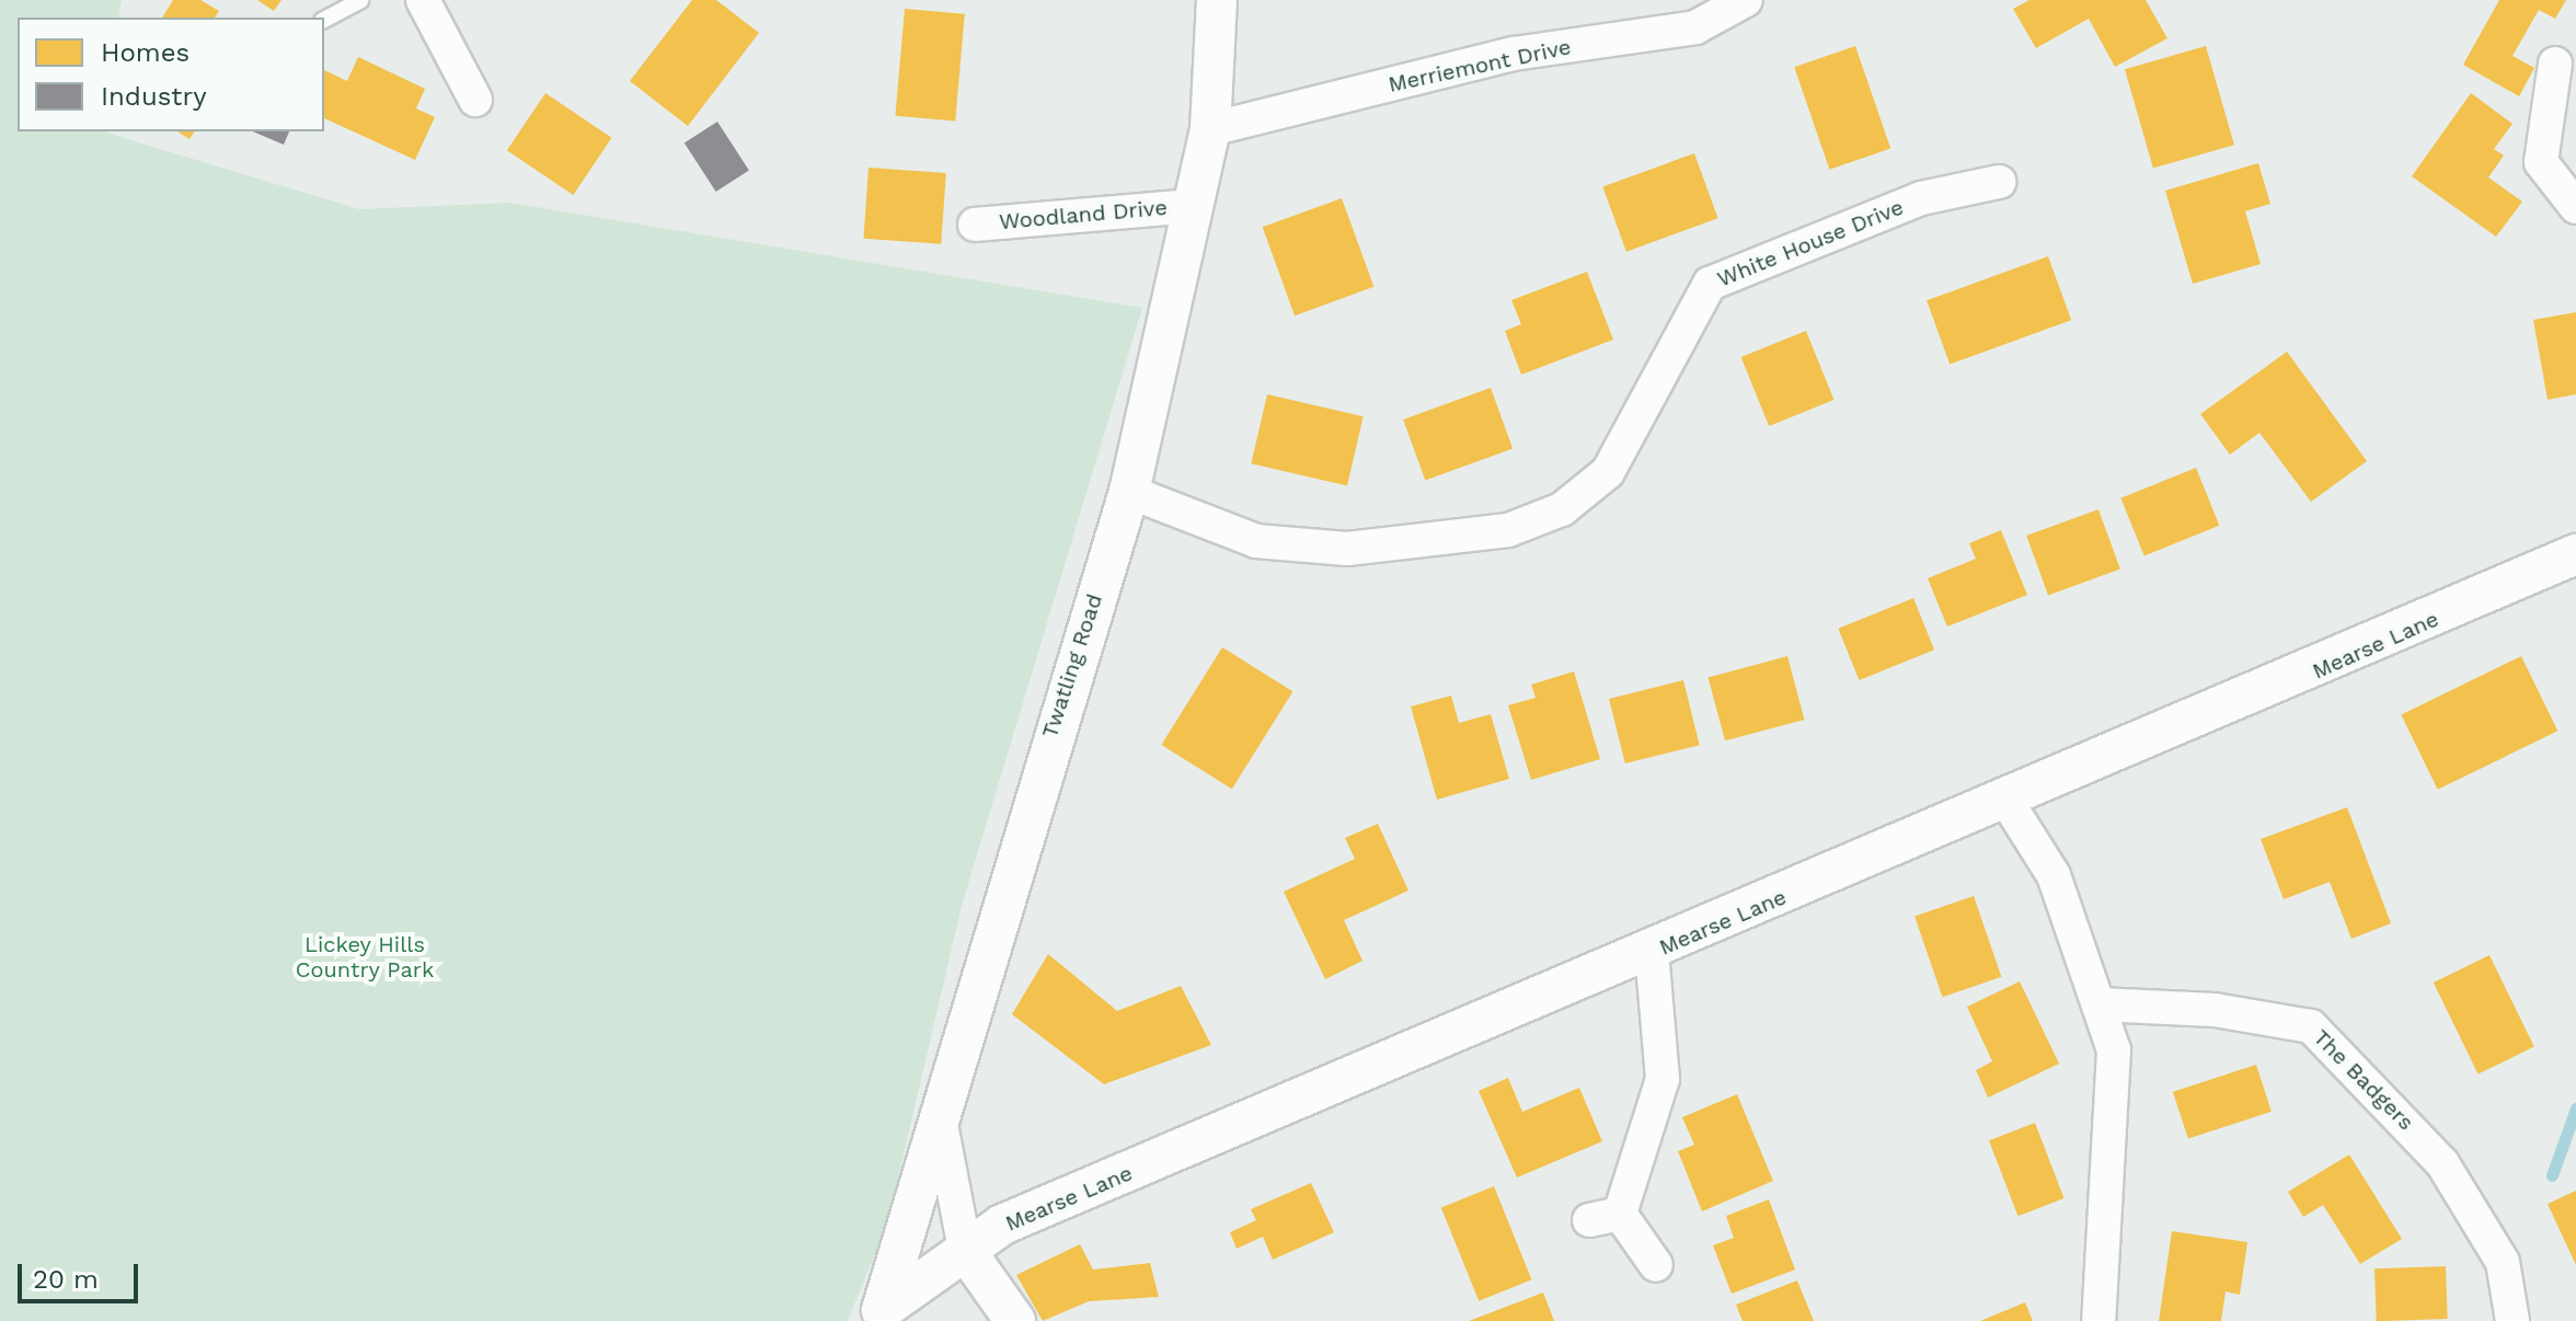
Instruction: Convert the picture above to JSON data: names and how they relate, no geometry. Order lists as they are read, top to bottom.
{
  "streets": {
    "street": [
      "Merriemont Drive",
      "Woodland Drive",
      "White House Drive",
      "Mearse Lane",
      "Twatling Road",
      "The Badgers"
    ]
  },
  "crossings": [
    ["Merriemont Drive", "Twatling Road"],
    ["Woodland Drive", "Twatling Road"],
    ["White House Drive", "Twatling Road"],
    ["Mearse Lane", "Twatling Road"]
  ],
  "parks": ["Lickey Hills Country Park"],
  "legend": ["Homes", "Industry"],
  "scale_bar": "20 m"
}
